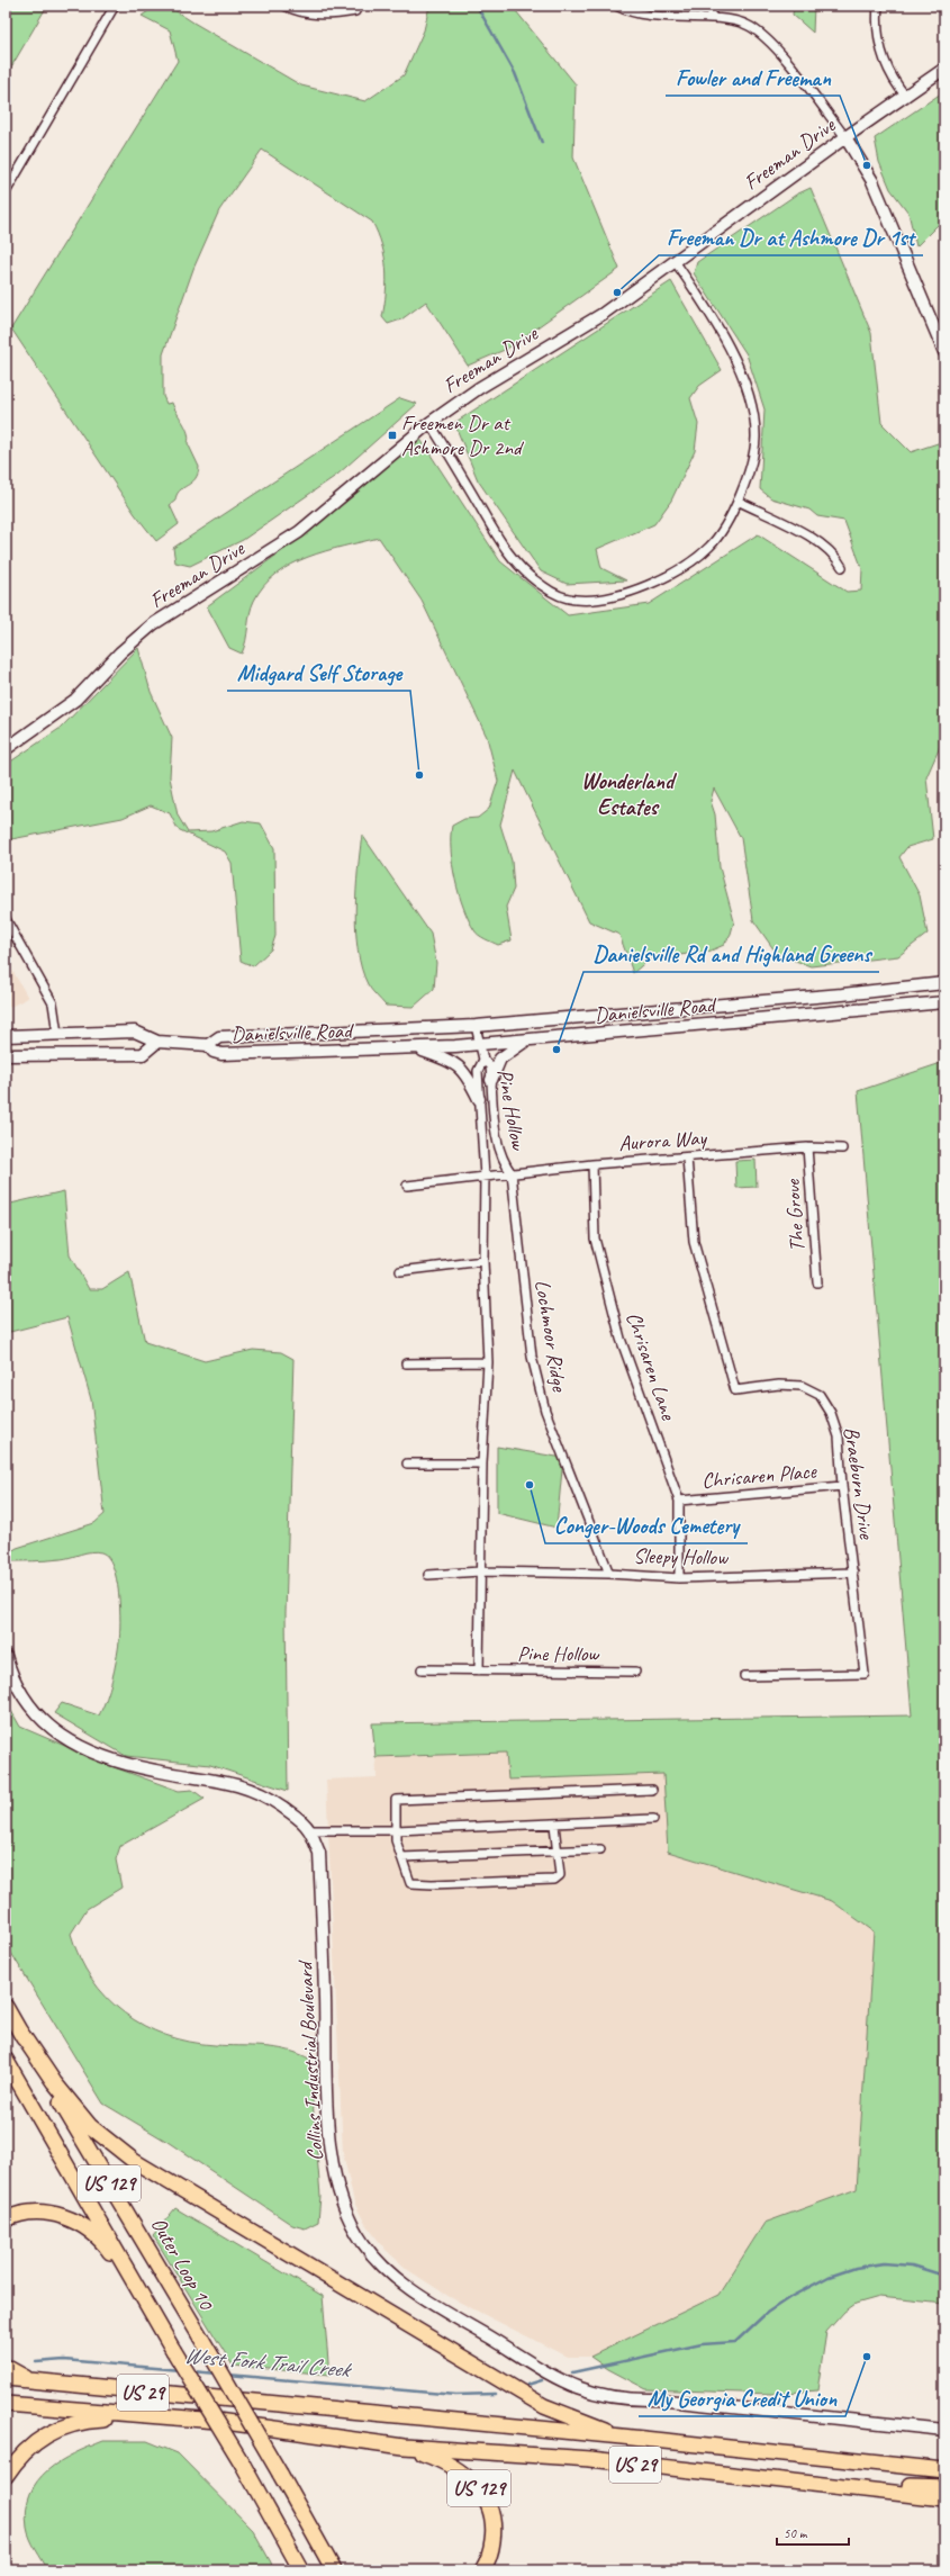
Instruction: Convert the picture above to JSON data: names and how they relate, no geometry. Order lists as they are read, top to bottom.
{
  "streets": {
    "highway": ["US 129", "Outer Loop 10", "US 29"],
    "street": [
      "Freeman Drive",
      "Danielsville Road",
      "Pine Hollow",
      "Aurora Way",
      "The Grove",
      "Lochmoor Ridge",
      "Chrisaren Lane",
      "Chrisaren Place",
      "Braeburn Drive",
      "Sleepy Hollow",
      "Collins Industrial Boulevard"
    ]
  },
  "crossings": [
    ["Pine Hollow", "Aurora Way"],
    ["Pine Hollow", "Lochmoor Ridge"],
    ["Pine Hollow", "Sleepy Hollow"],
    ["Aurora Way", "The Grove"],
    ["Aurora Way", "Lochmoor Ridge"],
    ["Aurora Way", "Chrisaren Lane"],
    ["Aurora Way", "Braeburn Drive"],
    ["Lochmoor Ridge", "Sleepy Hollow"],
    ["Chrisaren Lane", "Chrisaren Place"],
    ["Chrisaren Lane", "Sleepy Hollow"],
    ["Chrisaren Place", "Braeburn Drive"],
    ["Braeburn Drive", "Sleepy Hollow"],
    ["US 129", "Outer Loop 10"],
    ["US 129", "US 29"]
  ],
  "districts": ["Wonderland Estates"],
  "water": ["West Fork Trail Creek"],
  "places": {
    "other": [
      "Fowler and Freeman",
      "Freeman Dr at Ashmore Dr 1st",
      "Midgard Self Storage",
      "Danielsville Rd and Highland Greens",
      "Conger-Woods Cemetery",
      "My Georgia Credit Union"
    ],
    "transit": ["Freemen Dr at Ashmore Dr 2nd"]
  },
  "scale_bar": "50 m"
}
